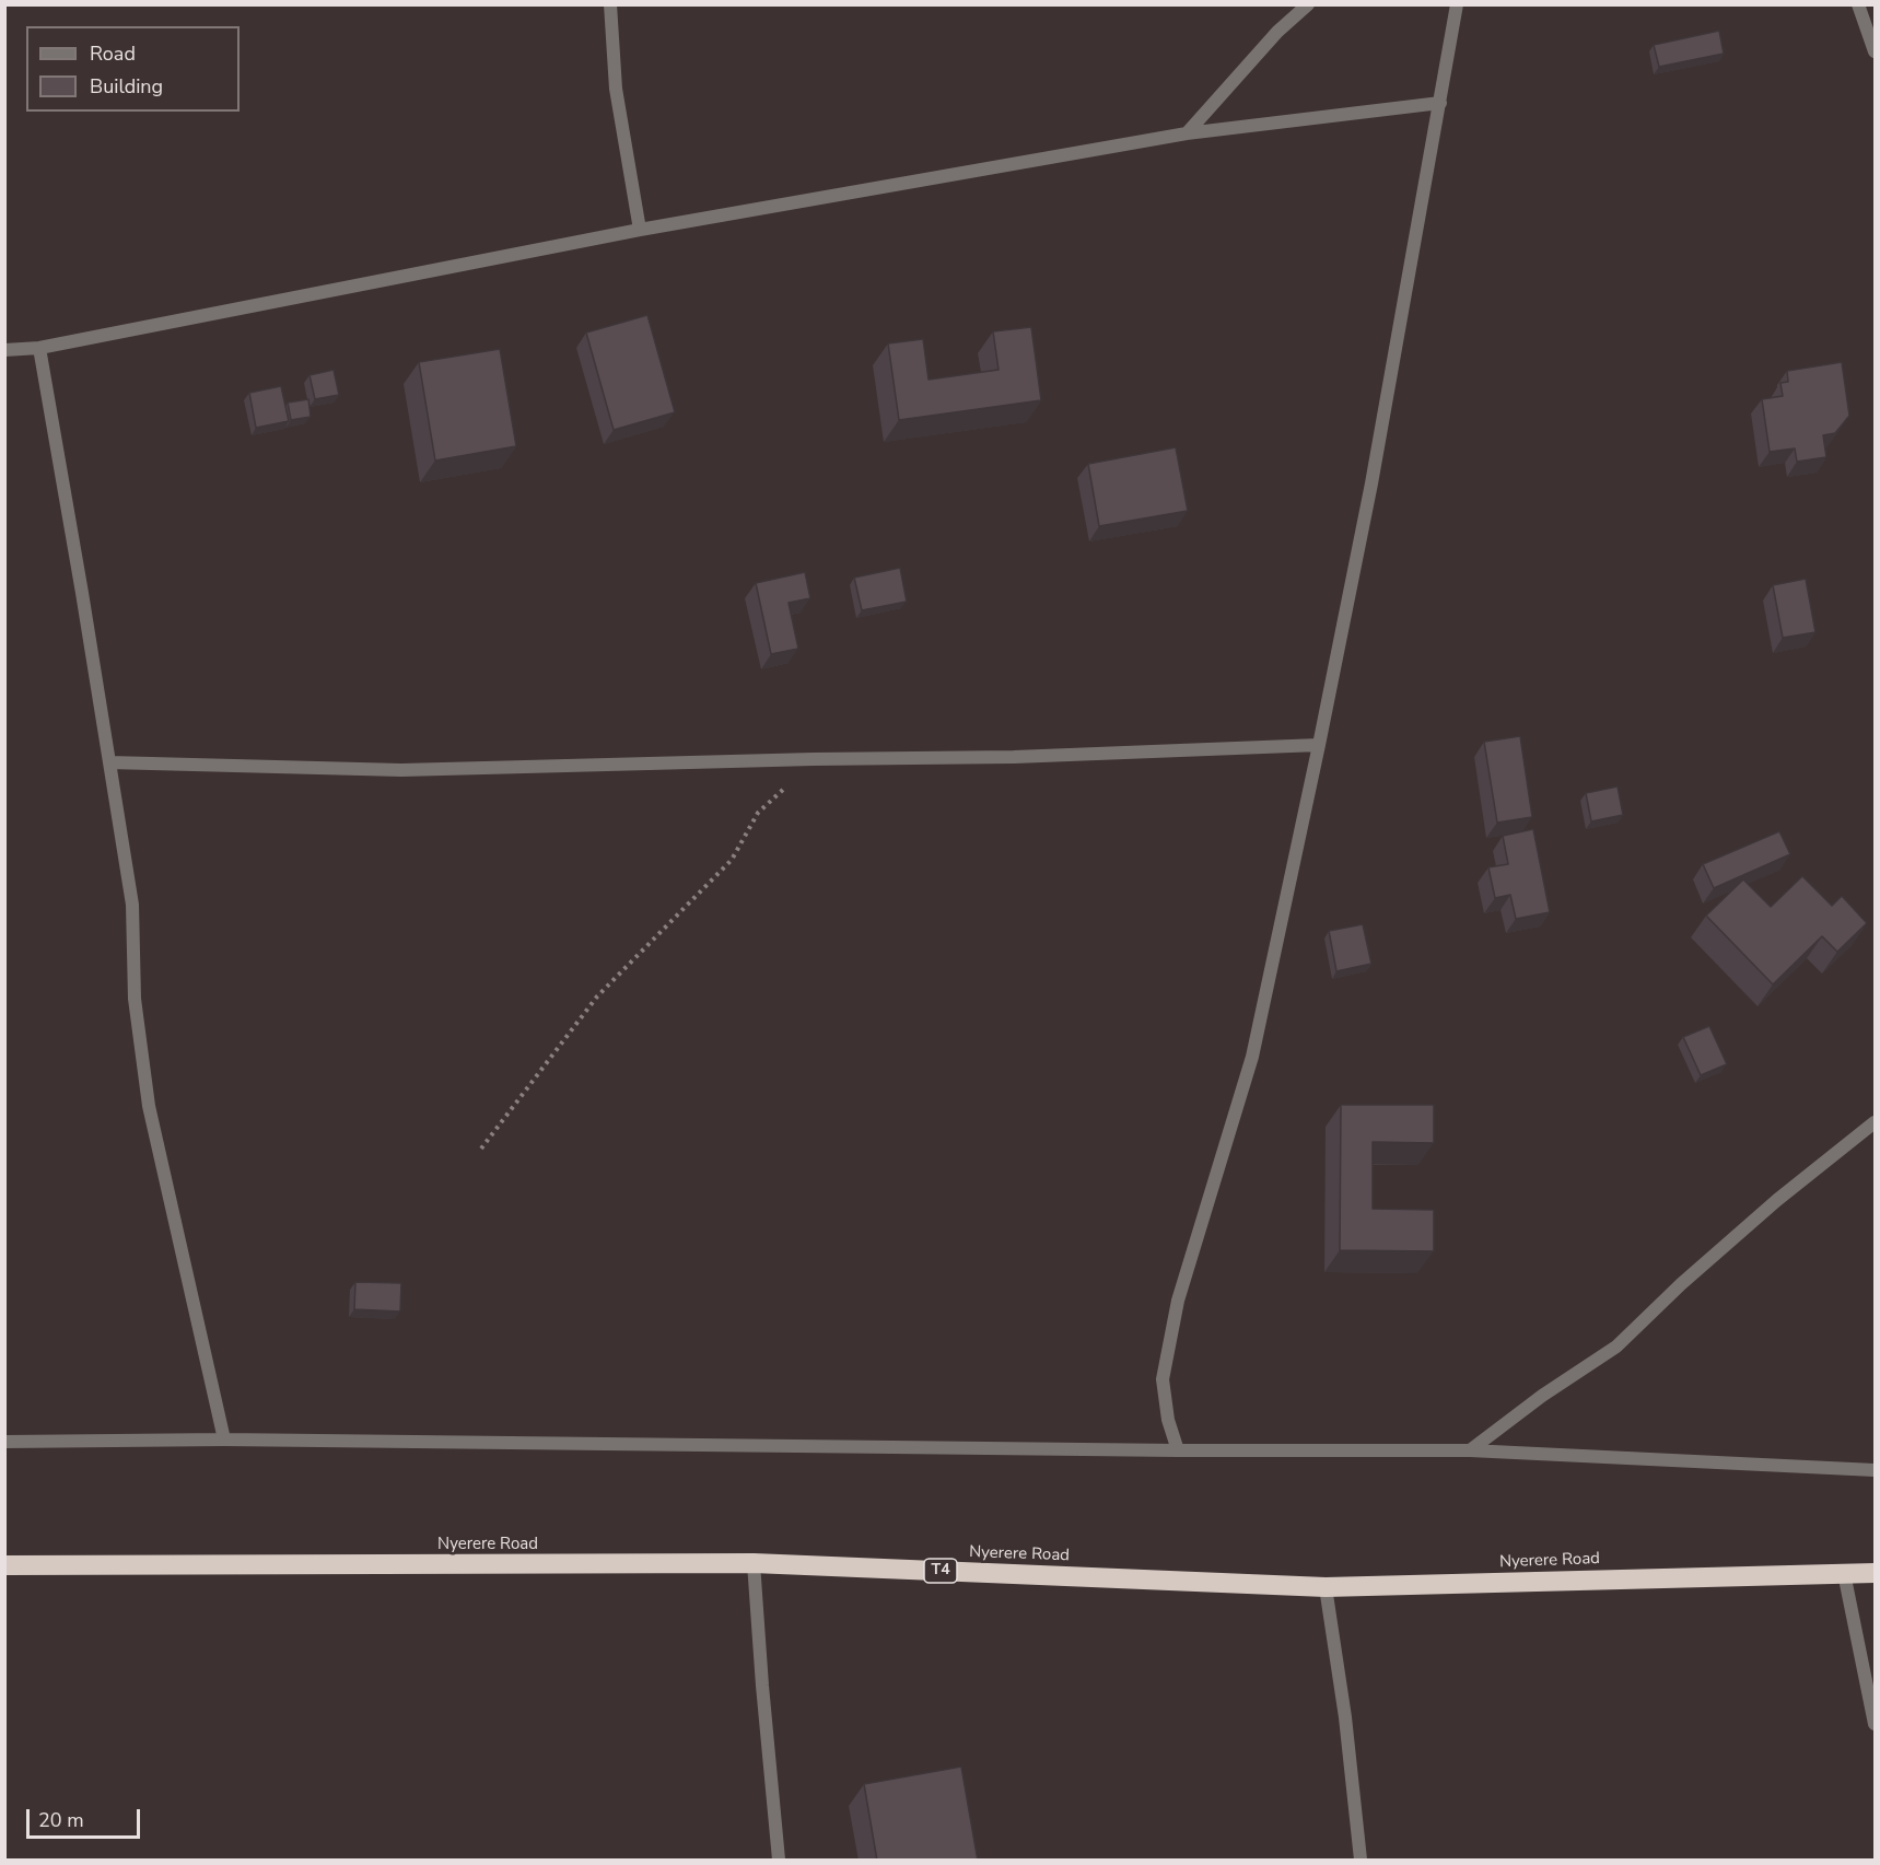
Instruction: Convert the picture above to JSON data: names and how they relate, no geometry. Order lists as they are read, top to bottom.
{
  "streets": {
    "highway": ["Nyerere Road", "T4"]
  },
  "legend": ["Road", "Building"],
  "scale_bar": "20 m"
}
